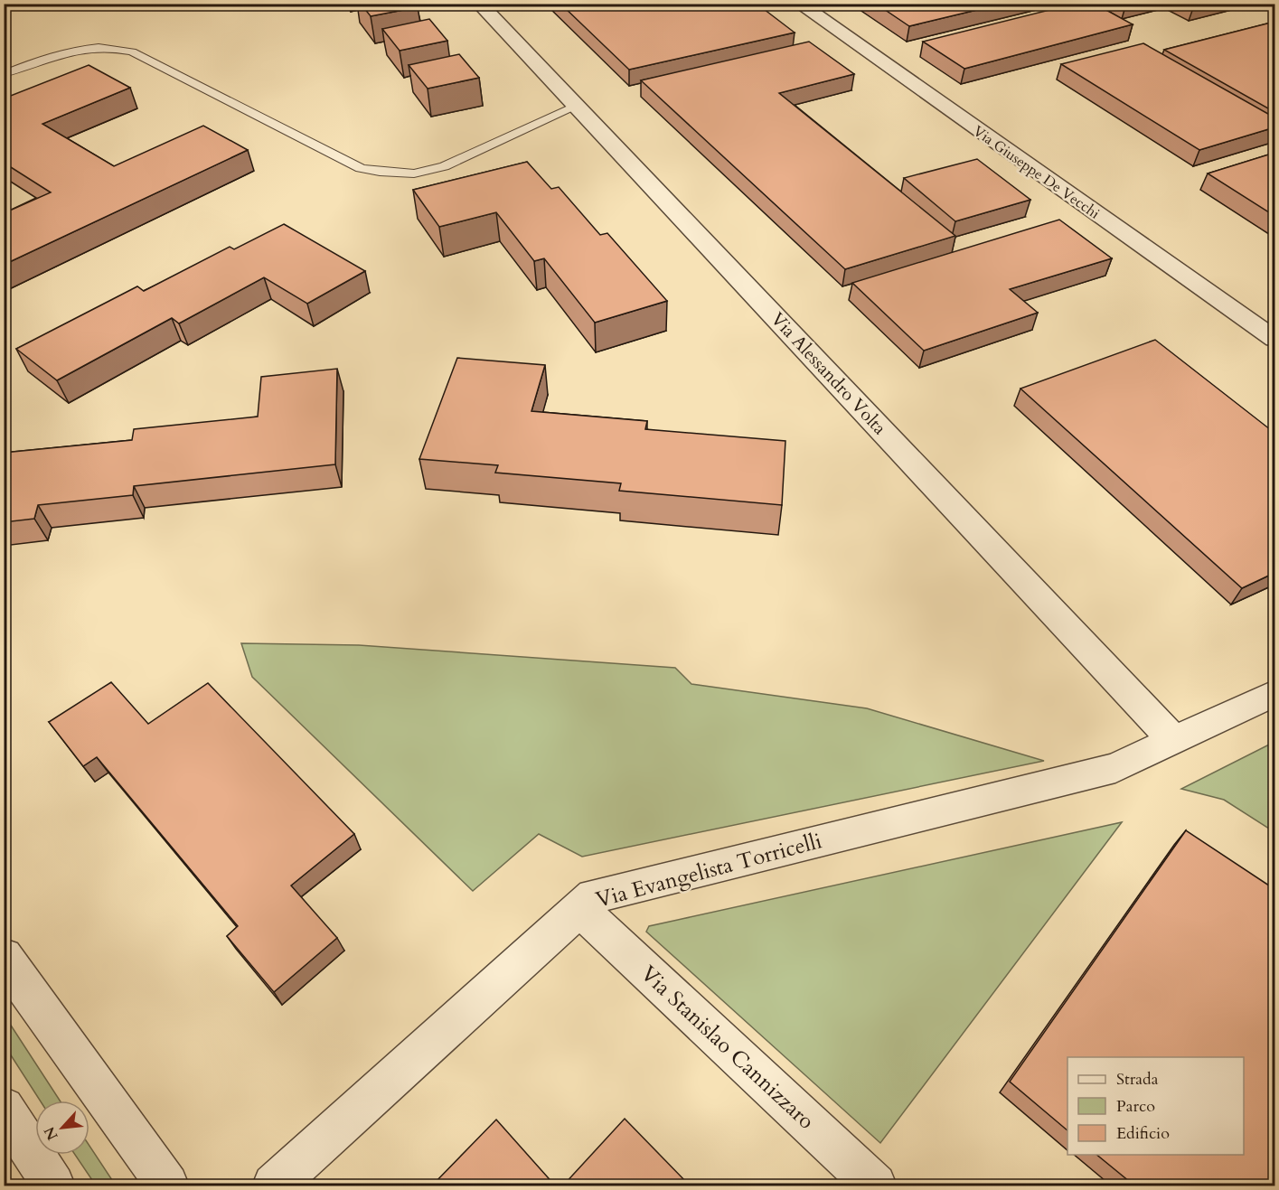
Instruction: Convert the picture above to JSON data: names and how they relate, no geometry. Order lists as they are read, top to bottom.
{
  "streets": {
    "street": [
      "Via Giuseppe De Vecchi",
      "Via Alessandro Volta",
      "Via Evangelista Torricelli",
      "Via Stanislao Cannizzaro"
    ]
  },
  "crossings": [
    ["Via Alessandro Volta", "Via Evangelista Torricelli"],
    ["Via Evangelista Torricelli", "Via Stanislao Cannizzaro"]
  ],
  "legend": ["Strada", "Parco", "Edificio"],
  "north": "bottom left"
}
